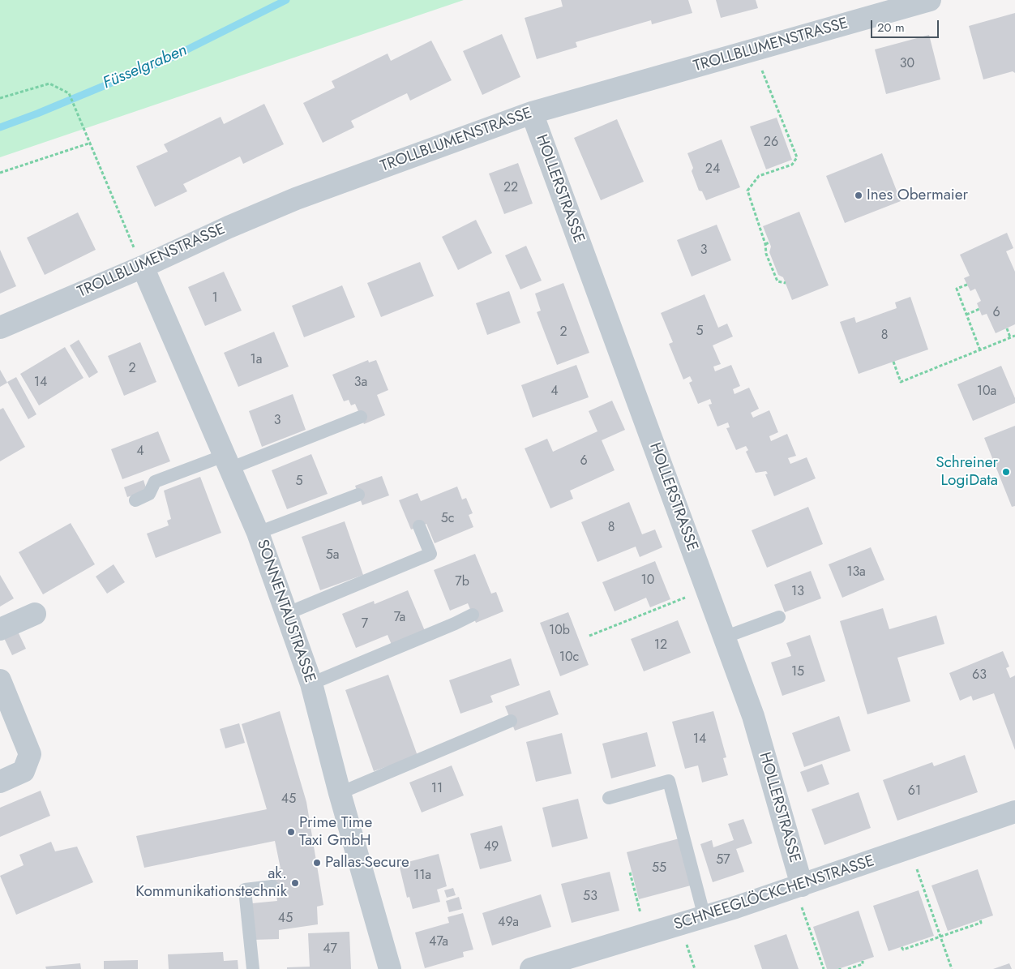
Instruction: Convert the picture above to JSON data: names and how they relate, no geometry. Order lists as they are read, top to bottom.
{
  "streets": {
    "street": [
      "TROLLBLUMENSTRASSE",
      "HOLLERSTRASSE",
      "SONNENTAUSTRASSE",
      "SCHNEEGLÖCKCHENSTRASSE"
    ]
  },
  "crossings": [
    ["TROLLBLUMENSTRASSE", "HOLLERSTRASSE"],
    ["TROLLBLUMENSTRASSE", "SONNENTAUSTRASSE"],
    ["HOLLERSTRASSE", "SCHNEEGLÖCKCHENSTRASSE"]
  ],
  "water": ["Füsselgraben"],
  "places": [
    "Ines Obermaier",
    "Schreiner LogiData",
    "Prime Time Taxi GmbH",
    "Pallas-Secure",
    "ak. Kommunikationstechnik"
  ],
  "house_numbers": [
    "30",
    "26",
    "24",
    "22",
    "3",
    "1",
    "6",
    "5",
    "2",
    "8",
    "1a",
    "2",
    "14",
    "3a",
    "4",
    "10a",
    "3",
    "4",
    "6",
    "5",
    "5c",
    "8",
    "5a",
    "13a",
    "10",
    "7b",
    "13",
    "7a",
    "7",
    "10b",
    "12",
    "10c",
    "15",
    "63",
    "14",
    "11",
    "61",
    "45",
    "49",
    "57",
    "55",
    "11a",
    "53",
    "45",
    "49a",
    "47a",
    "47"
  ],
  "scale_bar": "20 m"
}
